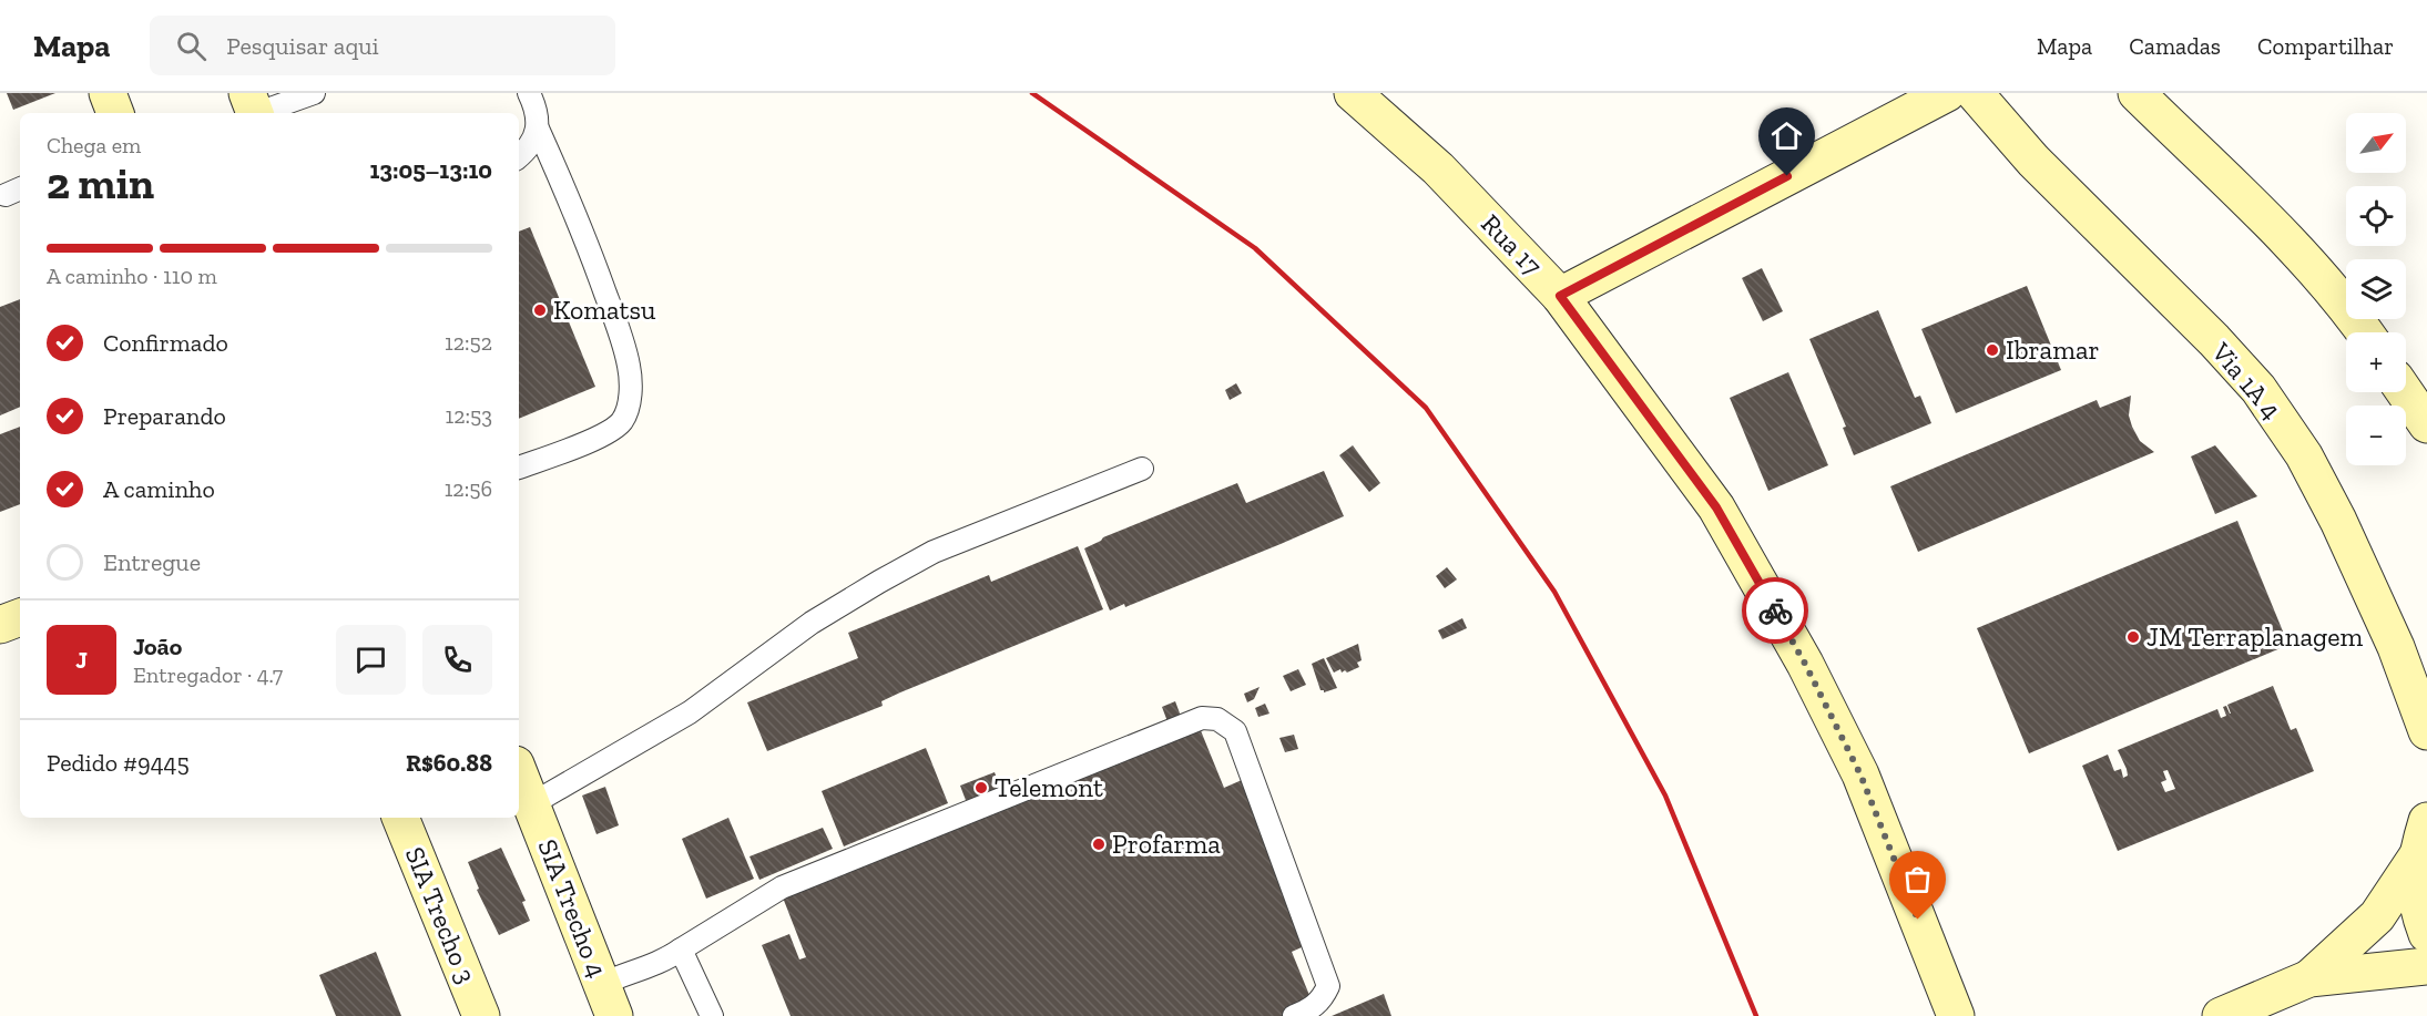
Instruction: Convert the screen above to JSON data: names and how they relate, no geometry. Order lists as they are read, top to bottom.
{
  "streets": {
    "street": [
      "Rua 17",
      "Via 1A 4",
      "SIA Trecho 4",
      "SIA Trecho 3"
    ]
  },
  "places": [
    "Komatsu",
    "Ibramar",
    "JM Terraplanagem",
    "Telemont",
    "Profarma"
  ],
  "north": "top right",
  "page": {
    "header": "Mapa",
    "search": "Pesquisar aqui",
    "nav": ["Mapa", "Camadas", "Compartilhar"],
    "map_buttons": ["+", "−"],
    "heading": ["2 min", "Chega em", "13:05–13:10"],
    "panel": [
      "João",
      "Entregador · 4.7",
      "Pedido #9445",
      "R$60.88"
    ],
    "bar": "A caminho · 110 m",
    "list": [
      ["Confirmado", "12:52"],
      ["Preparando", "12:53"],
      ["A caminho", "12:56"],
      "Entregue"
    ],
    "round": "J"
  }
}
